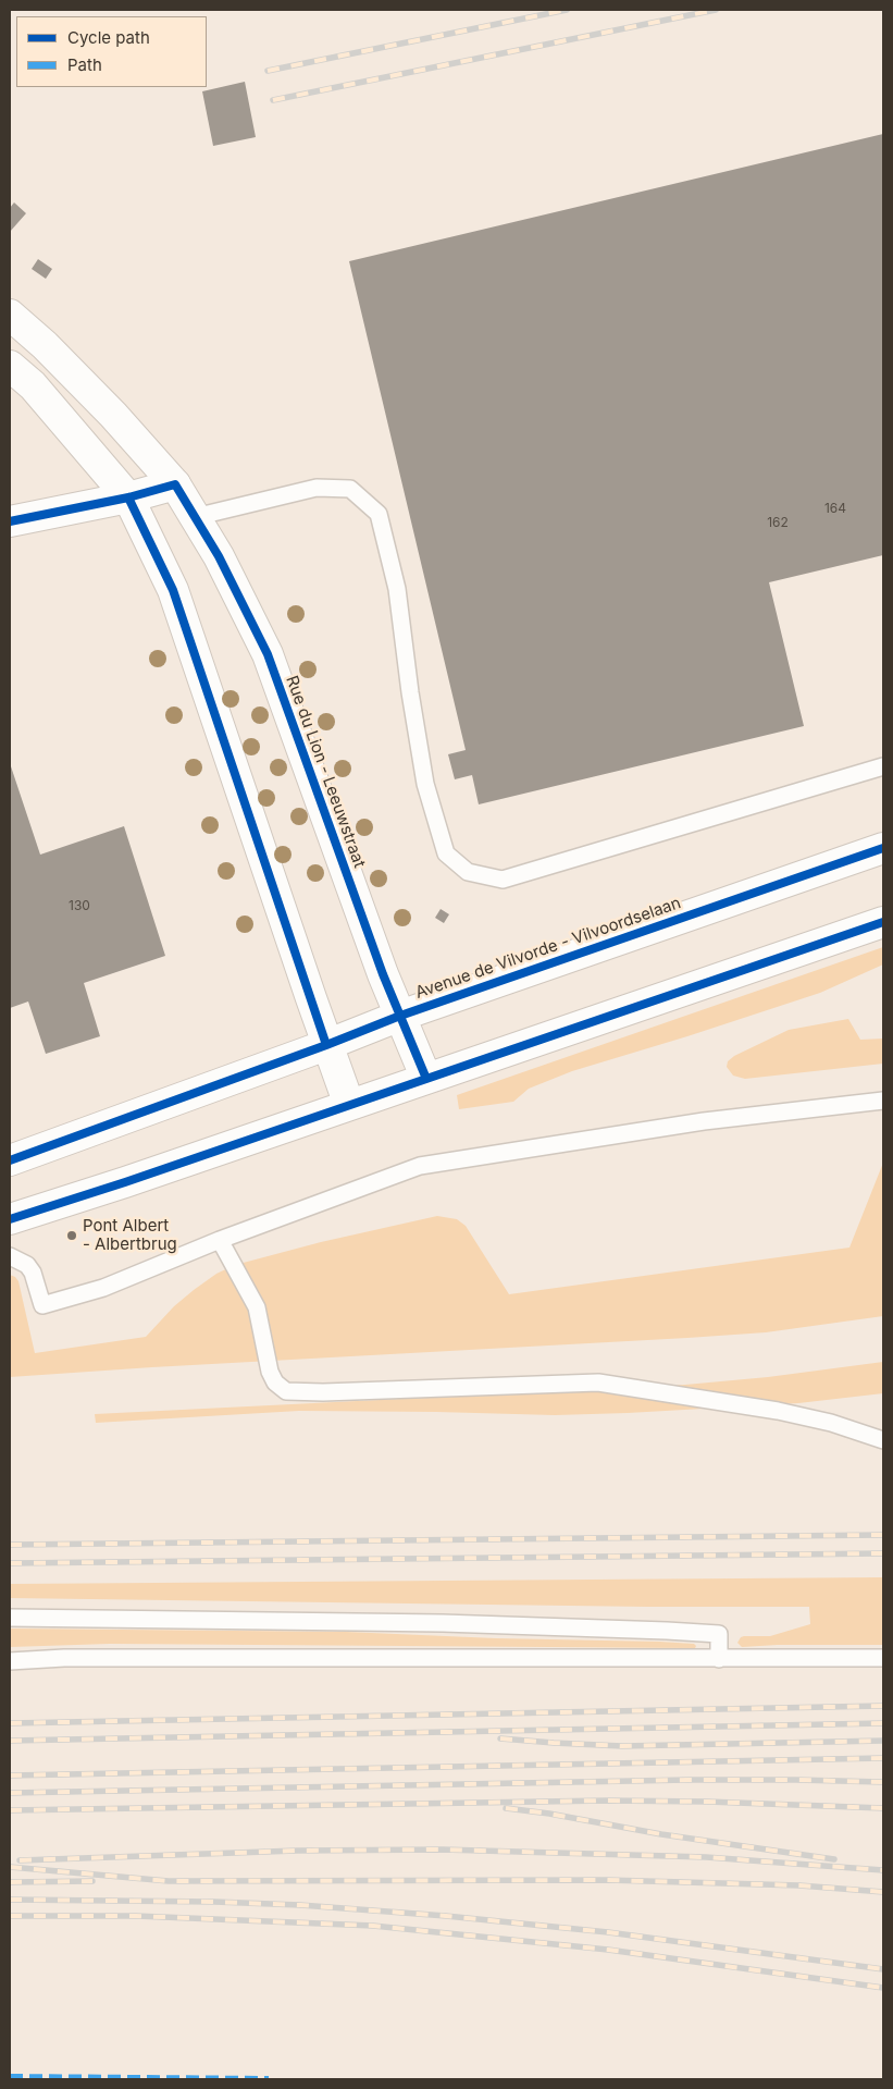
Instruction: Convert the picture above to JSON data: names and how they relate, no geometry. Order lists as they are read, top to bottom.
{
  "streets": {
    "main road": ["Rue du Lion - Leeuwstraat", "Avenue de Vilvorde - Vilvoordselaan"]
  },
  "crossings": [
    ["Rue du Lion - Leeuwstraat", "Avenue de Vilvorde - Vilvoordselaan"]
  ],
  "places": ["Pont Albert - Albertbrug"],
  "house_numbers": ["164", "162", "130"],
  "legend": ["Cycle path", "Path"]
}
